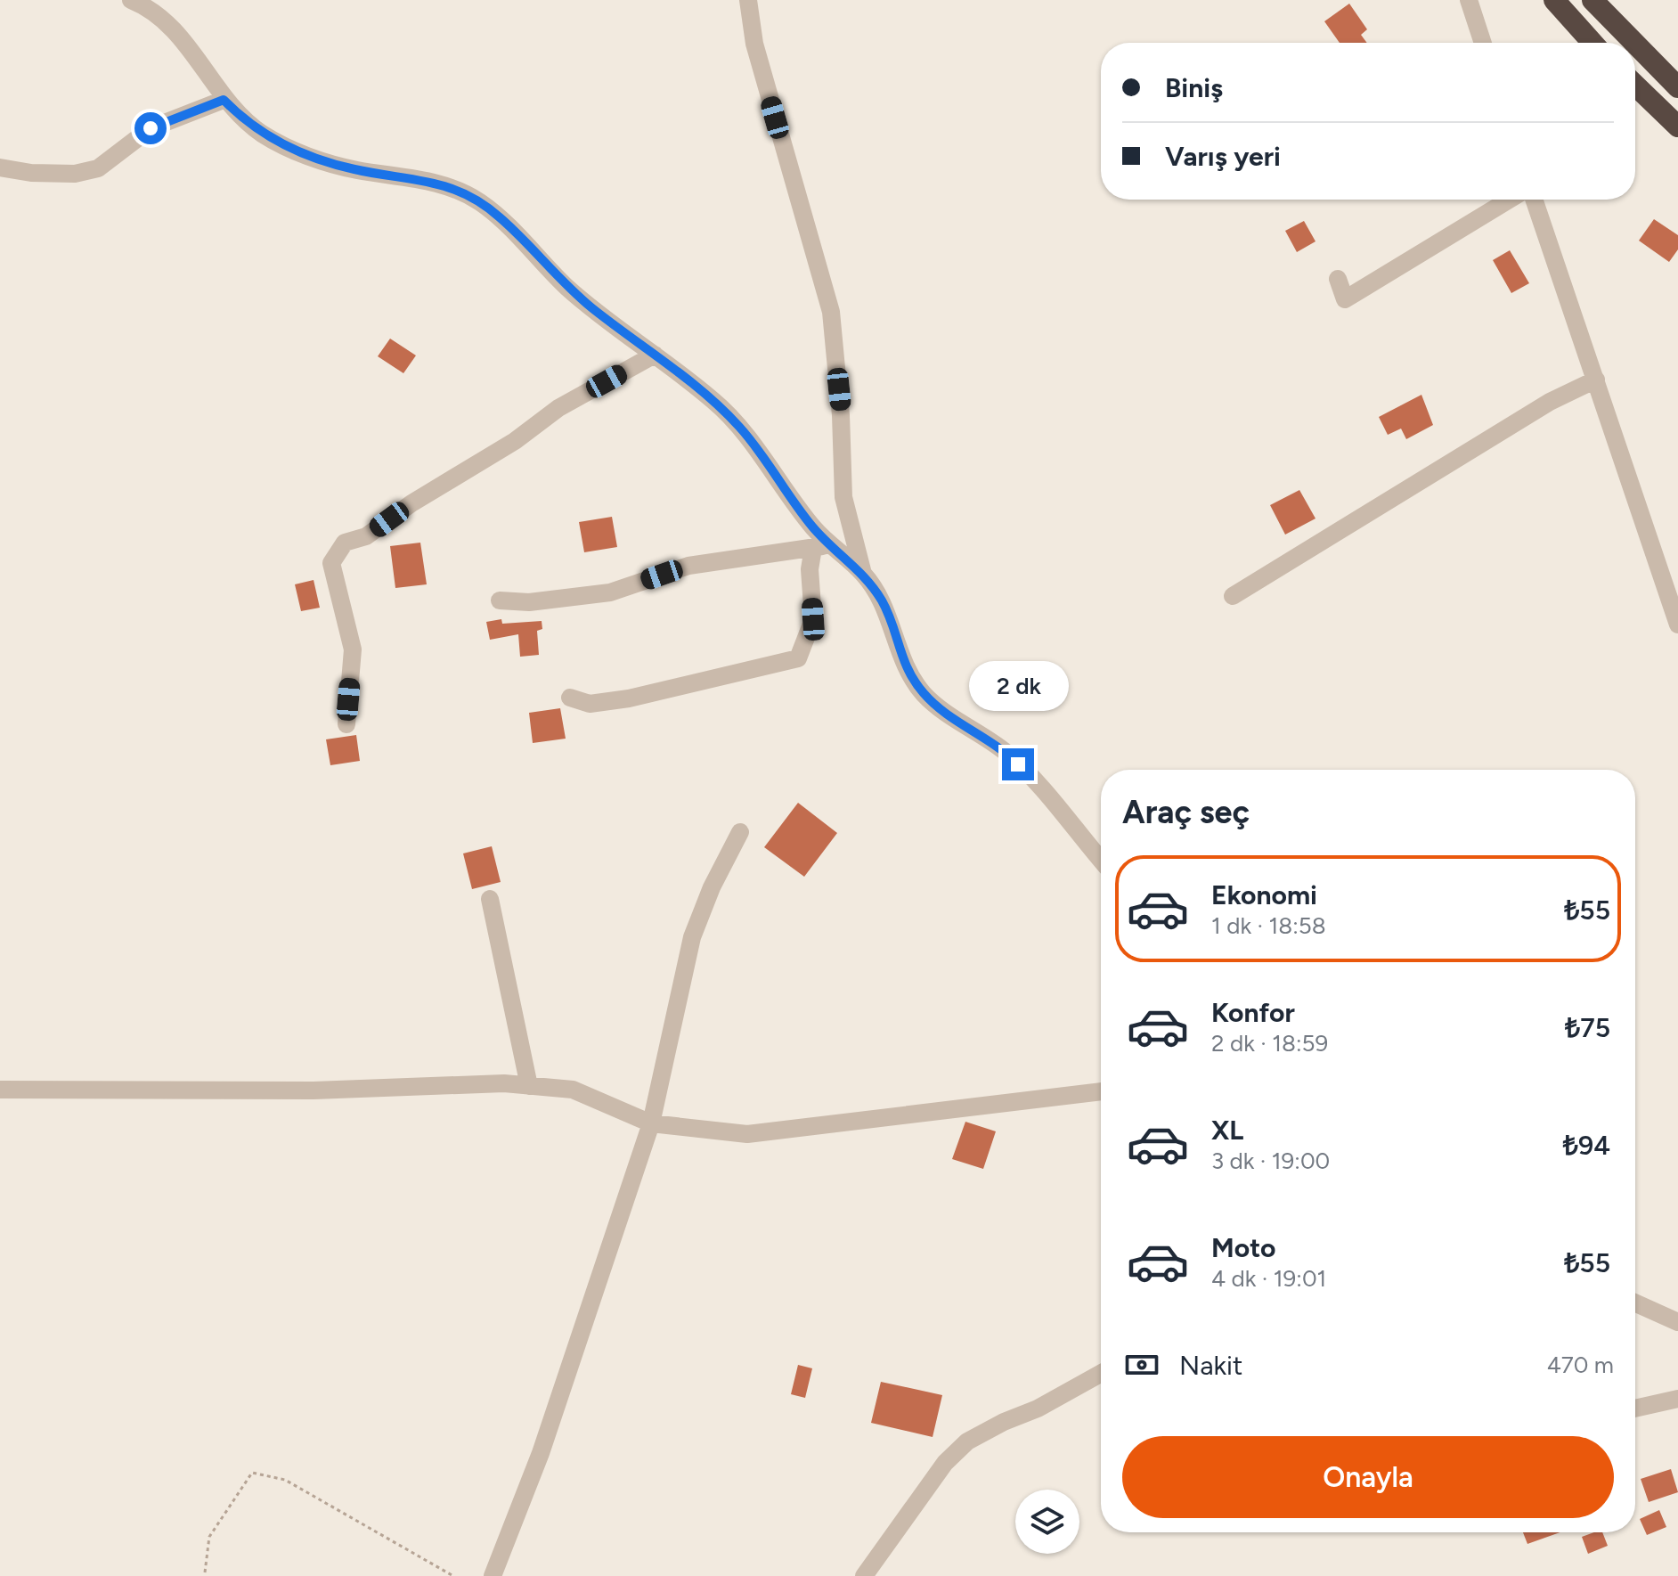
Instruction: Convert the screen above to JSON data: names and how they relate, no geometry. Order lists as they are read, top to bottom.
{
  "page": {
    "banner": ["Biniş", "Varış yeri"],
    "bubble": "2 dk",
    "heading": "Araç seç",
    "list": [
      {
        "name": "Ekonomi",
        "note": "1 dk · 18:58",
        "value": "₺55"
      },
      {
        "name": "Konfor",
        "note": "2 dk · 18:59",
        "value": "₺75"
      },
      {
        "name": "XL",
        "note": "3 dk · 19:00",
        "value": "₺94"
      },
      {
        "name": "Moto",
        "note": "4 dk · 19:01",
        "value": "₺55"
      }
    ],
    "pay": ["Nakit", "470 m"],
    "buttons": "Onayla"
  }
}
